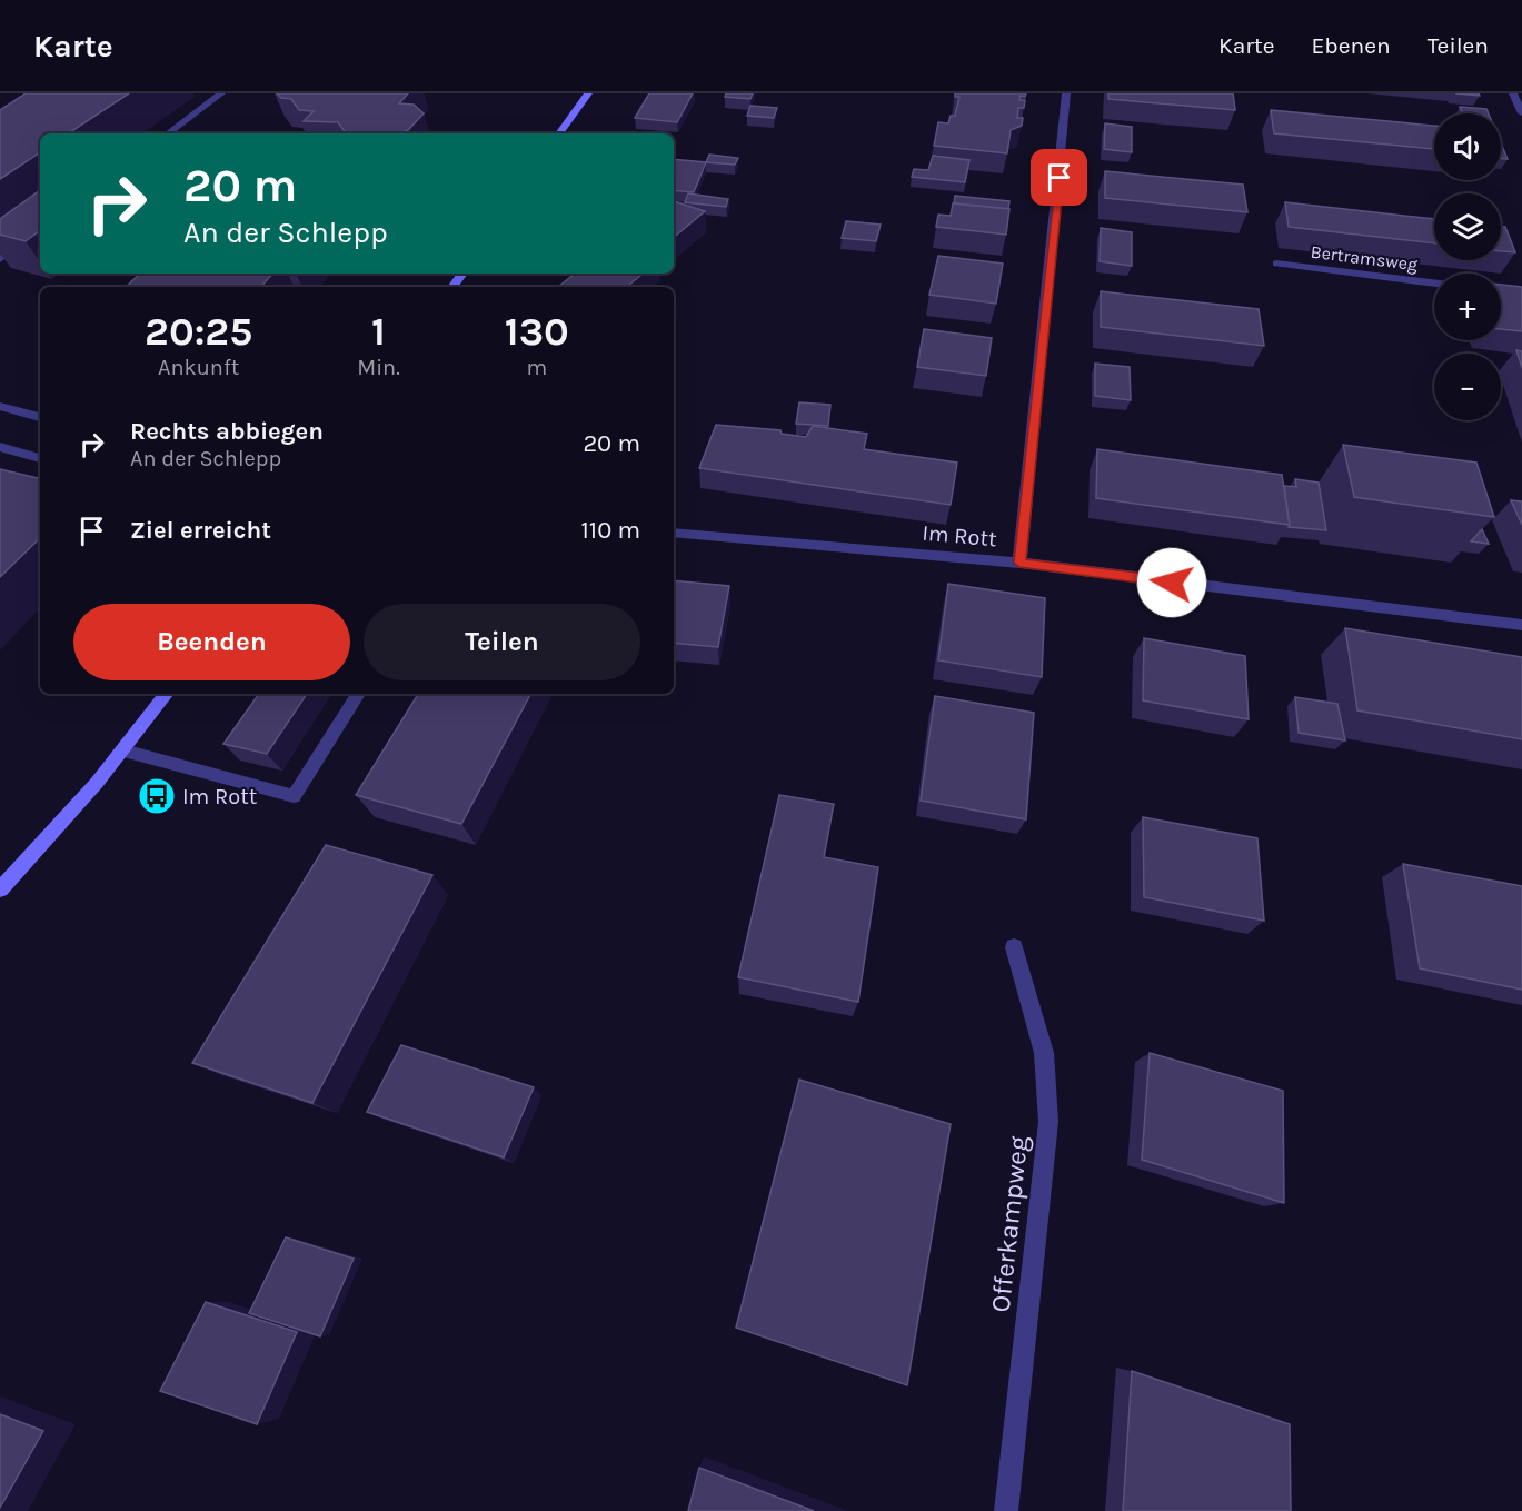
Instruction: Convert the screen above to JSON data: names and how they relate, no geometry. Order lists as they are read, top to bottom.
{
  "streets": {
    "street": ["Bertramsweg", "Im Rott", "Offerkampweg"]
  },
  "places": {
    "bus stop": ["Im Rott"]
  },
  "page": {
    "header": "Karte",
    "nav": ["Karte", "Ebenen", "Teilen"],
    "map_buttons": ["+", "−"],
    "turn": ["20 m", "An der Schlepp"],
    "eta": [
      "20:25",
      "Ankunft",
      "1",
      "Min.",
      "130",
      "m"
    ],
    "list": [
      {
        "name": "Rechts abbiegen",
        "note": "An der Schlepp",
        "value": "20 m"
      },
      {
        "name": "Ziel erreicht",
        "value": "110 m"
      }
    ],
    "buttons": ["Beenden", "Teilen"]
  }
}
